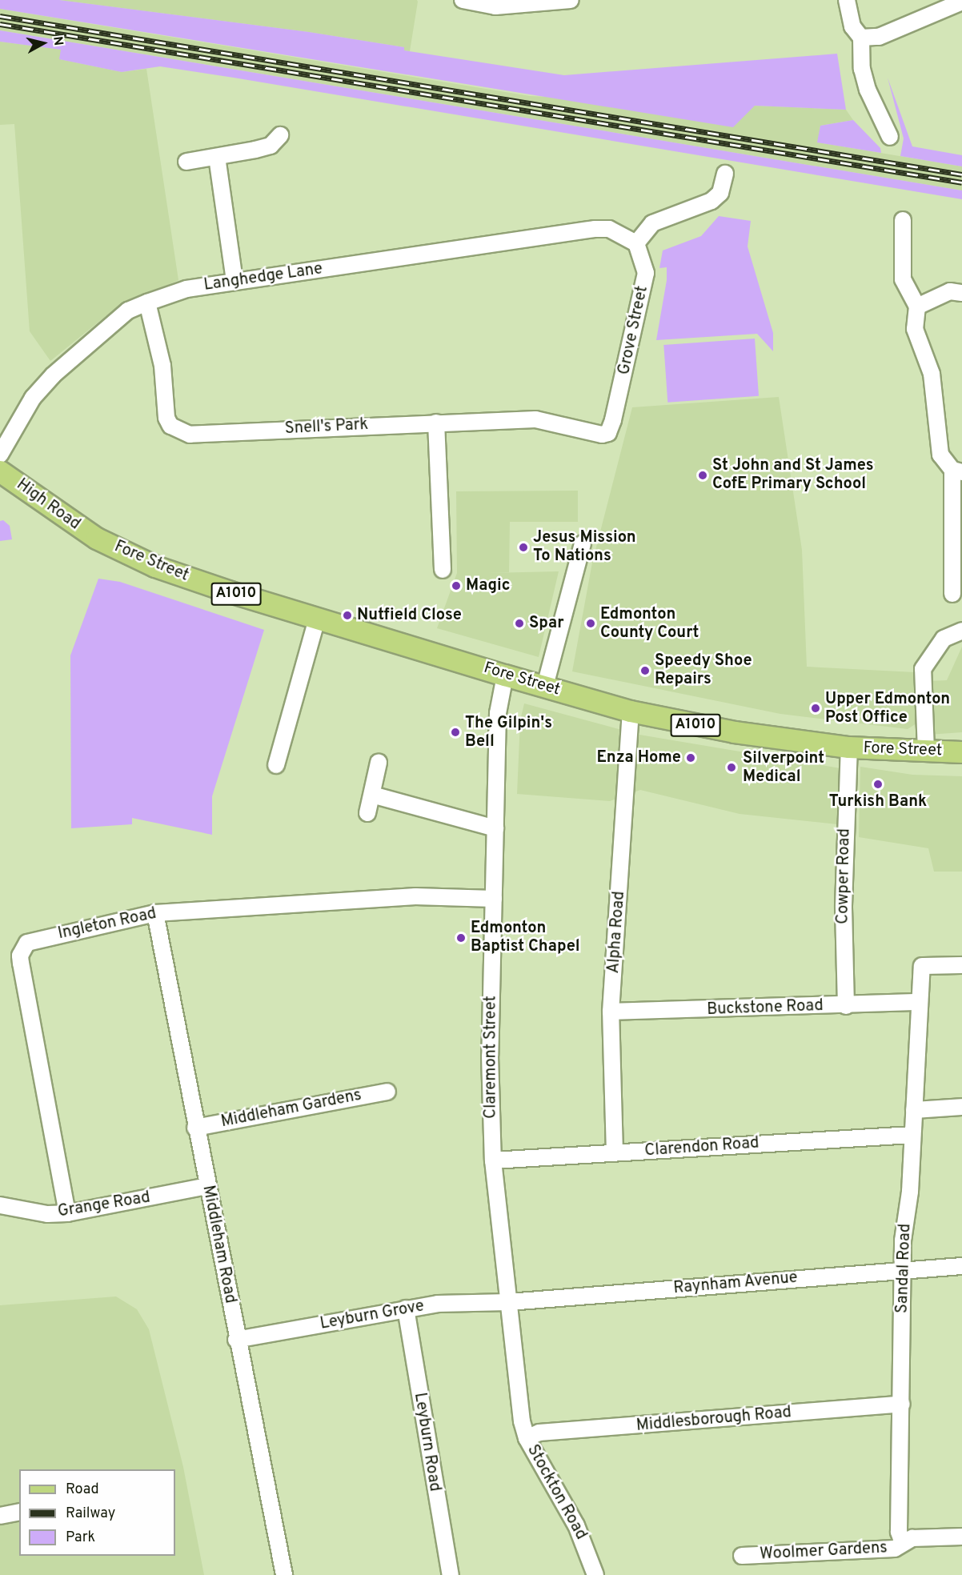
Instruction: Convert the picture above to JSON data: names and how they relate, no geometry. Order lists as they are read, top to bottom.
{
  "streets": {
    "main road": ["High Road", "Fore Street", "A1010"],
    "street": [
      "Langhedge Lane",
      "Grove Street",
      "Snell's Park",
      "Cowper Road",
      "Ingleton Road",
      "Alpha Road",
      "Buckstone Road",
      "Claremont Street",
      "Middleham Gardens",
      "Clarendon Road",
      "Grange Road",
      "Middleham Road",
      "Sandal Road",
      "Raynham Avenue",
      "Leyburn Grove",
      "Middlesborough Road",
      "Leyburn Road",
      "Stockton Road",
      "Woolmer Gardens"
    ]
  },
  "crossings": [
    ["Langhedge Lane", "Grove Street"],
    ["Langhedge Lane", "Snell's Park"],
    ["Grove Street", "Snell's Park"],
    ["High Road", "Fore Street"],
    ["Fore Street", "Cowper Road"],
    ["Fore Street", "Alpha Road"],
    ["Fore Street", "Claremont Street"],
    ["Cowper Road", "Buckstone Road"],
    ["Ingleton Road", "Claremont Street"],
    ["Ingleton Road", "Grange Road"],
    ["Ingleton Road", "Middleham Road"],
    ["Alpha Road", "Buckstone Road"],
    ["Alpha Road", "Clarendon Road"],
    ["Buckstone Road", "Sandal Road"],
    ["Claremont Street", "Clarendon Road"],
    ["Claremont Street", "Raynham Avenue"],
    ["Claremont Street", "Leyburn Grove"],
    ["Claremont Street", "Middlesborough Road"],
    ["Claremont Street", "Stockton Road"],
    ["Middleham Gardens", "Middleham Road"],
    ["Clarendon Road", "Sandal Road"],
    ["Grange Road", "Middleham Road"],
    ["Middleham Road", "Leyburn Grove"],
    ["Sandal Road", "Raynham Avenue"],
    ["Sandal Road", "Middlesborough Road"],
    ["Sandal Road", "Woolmer Gardens"],
    ["Raynham Avenue", "Leyburn Grove"],
    ["Leyburn Grove", "Leyburn Road"],
    ["Middlesborough Road", "Stockton Road"]
  ],
  "places": [
    "St John and St James CofE Primary School",
    "Jesus Mission To Nations",
    "Magic",
    "Nutfield Close",
    "Spar",
    "Edmonton County Court",
    "Speedy Shoe Repairs",
    "Upper Edmonton Post Office",
    "The Gilpin's Bell",
    "Enza Home",
    "Silverpoint Medical",
    "Turkish Bank",
    "Edmonton Baptist Chapel"
  ],
  "legend": ["Road", "Railway", "Park"],
  "north": "right"
}
